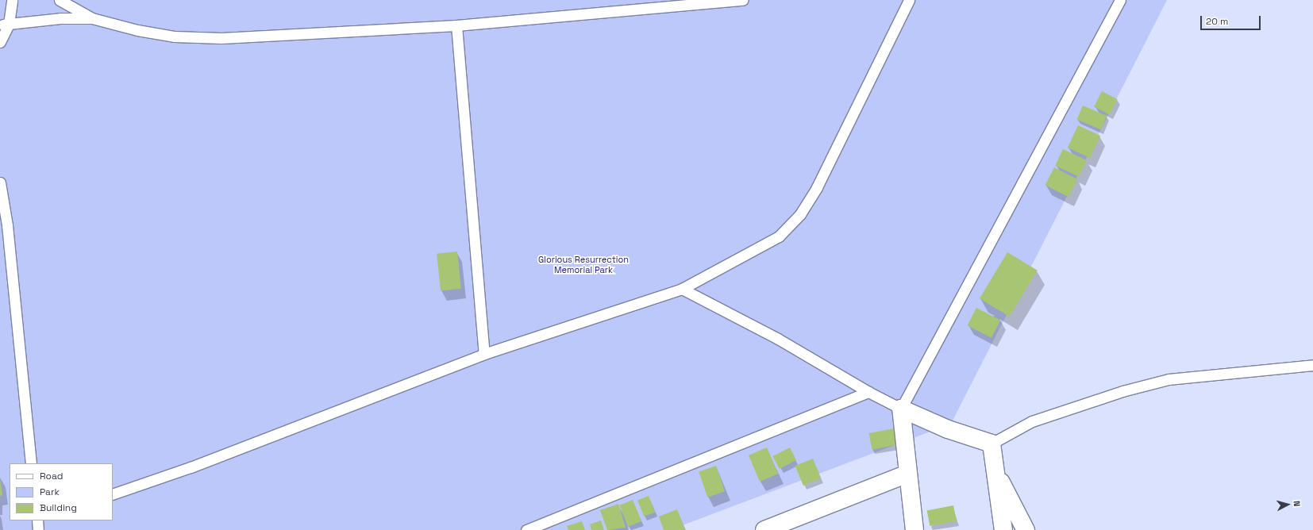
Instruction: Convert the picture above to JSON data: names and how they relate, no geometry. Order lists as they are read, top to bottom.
{
  "parks": ["Glorious Resurrection Memorial Park"],
  "legend": ["Road", "Park", "Building"],
  "scale_bar": "20 m",
  "north": "right"
}
